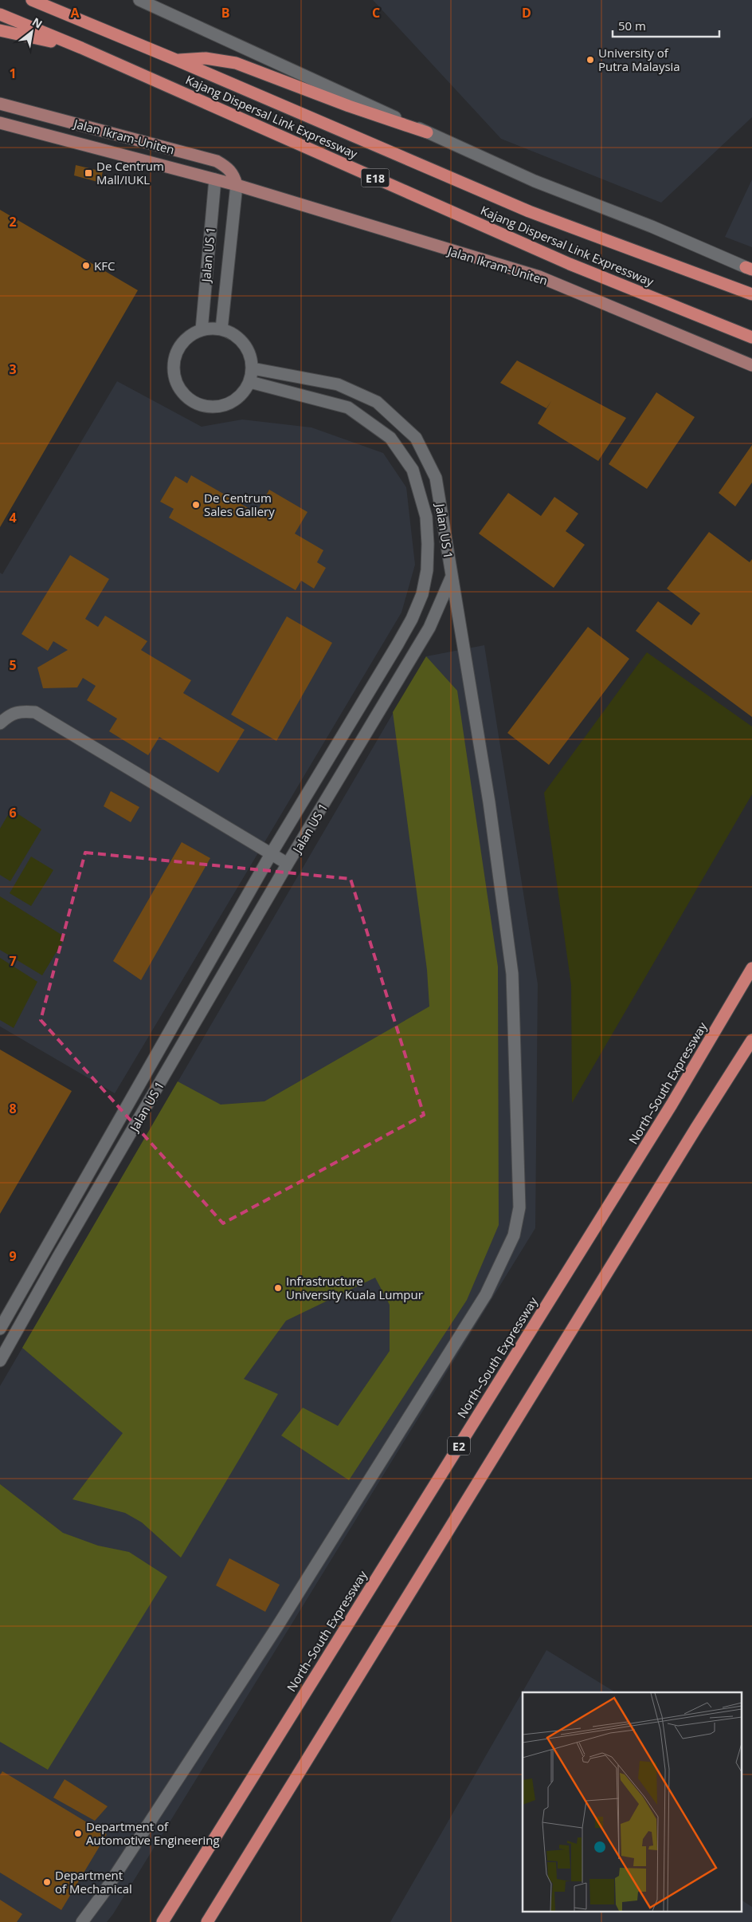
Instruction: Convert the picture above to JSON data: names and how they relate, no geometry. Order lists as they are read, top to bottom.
{
  "streets": {
    "highway": [
      "Kajang Dispersal Link Expressway",
      "E18",
      "North–South Expressway",
      "E2"
    ],
    "main road": ["Jalan Ikram-Uniten"],
    "street": ["Jalan US 1"]
  },
  "crossings": [
    ["Jalan Ikram-Uniten", "Jalan US 1"]
  ],
  "places": {
    "other": [
      "University of Putra Malaysia",
      "KFC",
      "De Centrum Sales Gallery",
      "Infrastructure University Kuala Lumpur",
      "Department of Automotive Engineering",
      "Department of Mechanical"
    ],
    "transit": ["De Centrum Mall/IUKL"]
  },
  "scale_bar": "50 m",
  "north": "top right",
  "grid": {
    "columns": [
      "A",
      "B",
      "C",
      "D"
    ],
    "rows": [
      "1",
      "2",
      "3",
      "4",
      "5",
      "6",
      "7",
      "8",
      "9"
    ]
  }
}
